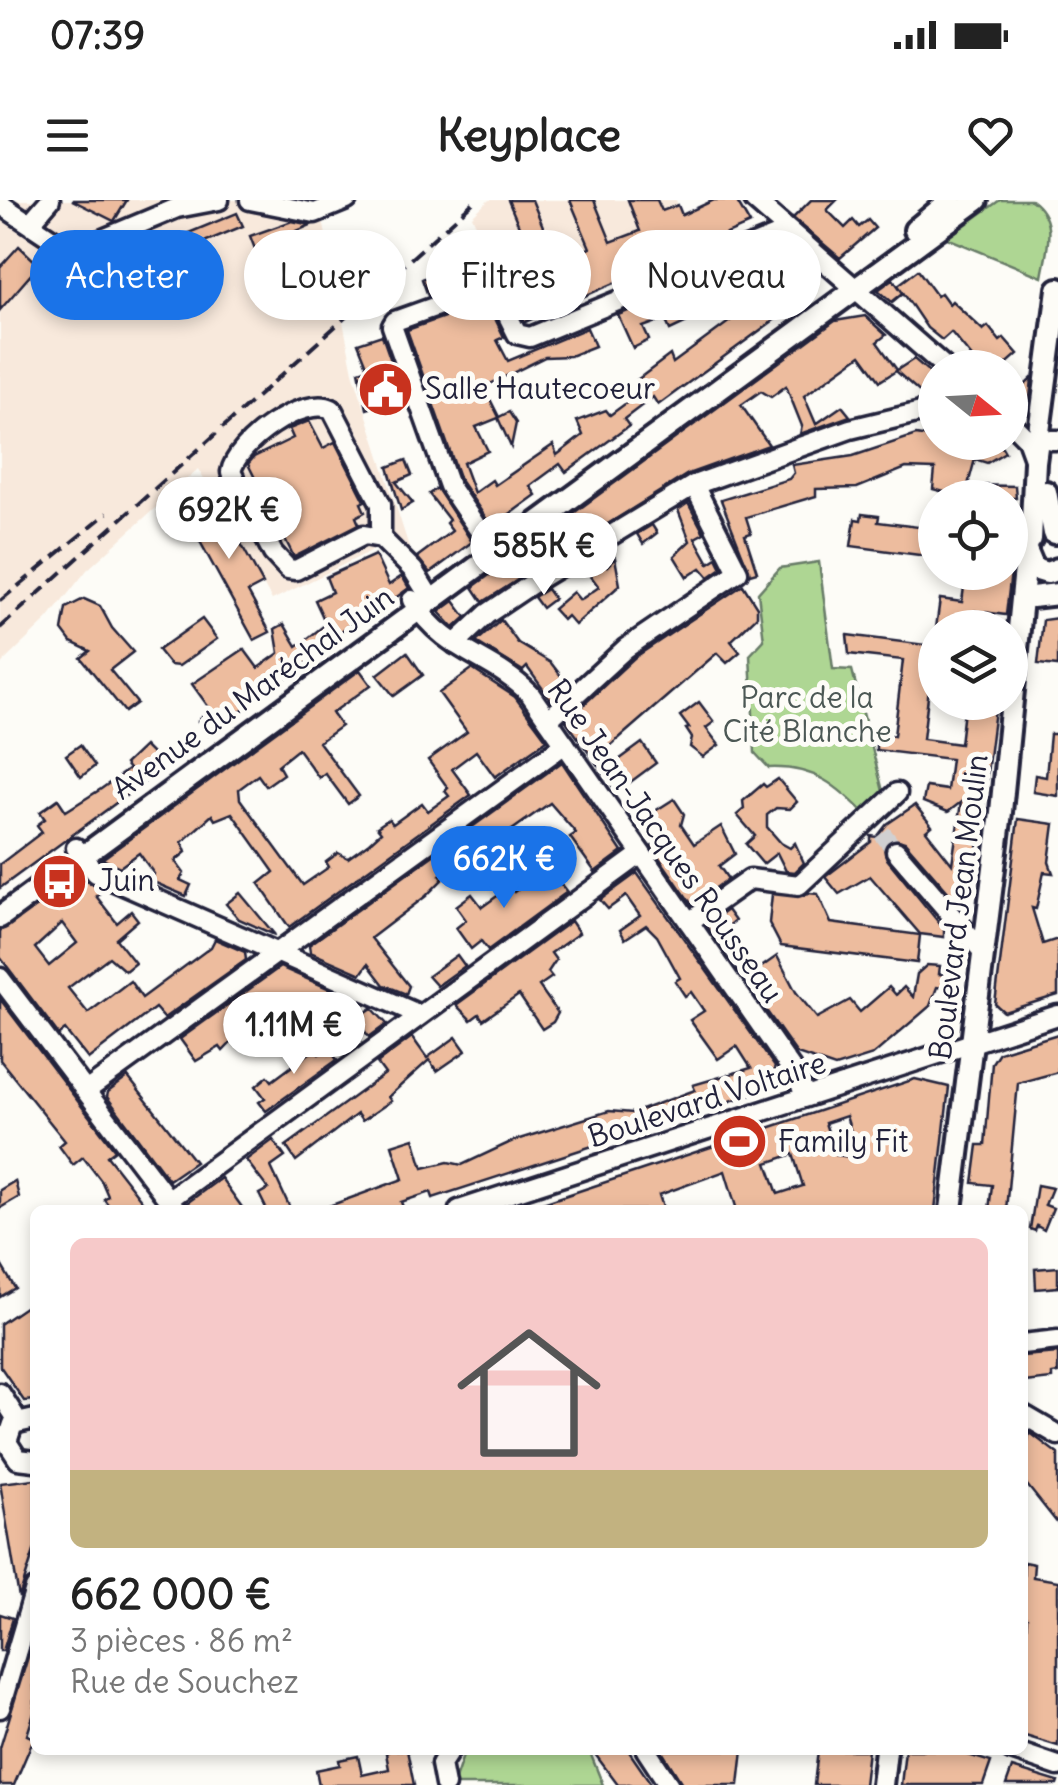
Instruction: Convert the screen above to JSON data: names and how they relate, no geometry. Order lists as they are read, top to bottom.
{
  "streets": {
    "main road": ["Avenue du Maréchal Juin", "Boulevard Jean Moulin"],
    "street": ["Rue Jean-Jacques Rousseau", "Boulevard Voltaire"]
  },
  "crossings": [
    ["Avenue du Maréchal Juin", "Rue Jean-Jacques Rousseau"],
    ["Rue Jean-Jacques Rousseau", "Boulevard Voltaire"],
    ["Boulevard Jean Moulin", "Boulevard Voltaire"]
  ],
  "parks": ["Parc de la Cité Blanche"],
  "places": {
    "public building": ["Salle Hautecoeur"],
    "bus stop": ["Juin"],
    "sports": ["Family Fit"]
  },
  "north": "right",
  "page": {
    "status": "07:39",
    "header": "Keyplace",
    "chip": [
      "Acheter",
      "Louer",
      "Filtres",
      "Nouveau"
    ],
    "price": [
      "692K €",
      "585K €",
      "662K €",
      "1.11M €"
    ],
    "list": [
      {
        "name": "662 000 €",
        "note": "3 pièces · 86 m² · Rue de Souchez"
      }
    ]
  }
}
